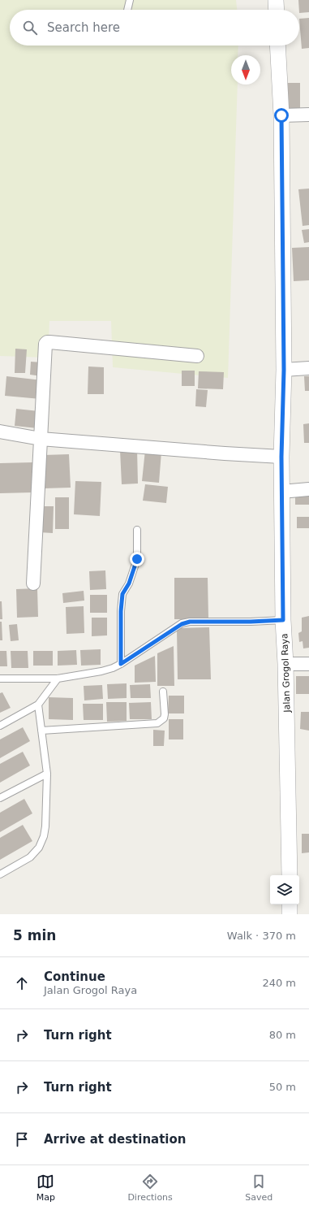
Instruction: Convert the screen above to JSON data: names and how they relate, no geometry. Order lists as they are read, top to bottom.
{
  "streets": {
    "street": ["Jalan Grogol Raya"]
  },
  "north": "bottom",
  "page": {
    "search": "Search here",
    "heading": ["5 min", "Walk · 370 m"],
    "list": [
      ["Continue", "Jalan Grogol Raya", "240 m"],
      ["Turn right", "80 m"],
      ["Turn right", "50 m"],
      "Arrive at destination"
    ],
    "nav": ["Map", "Directions", "Saved"]
  }
}
